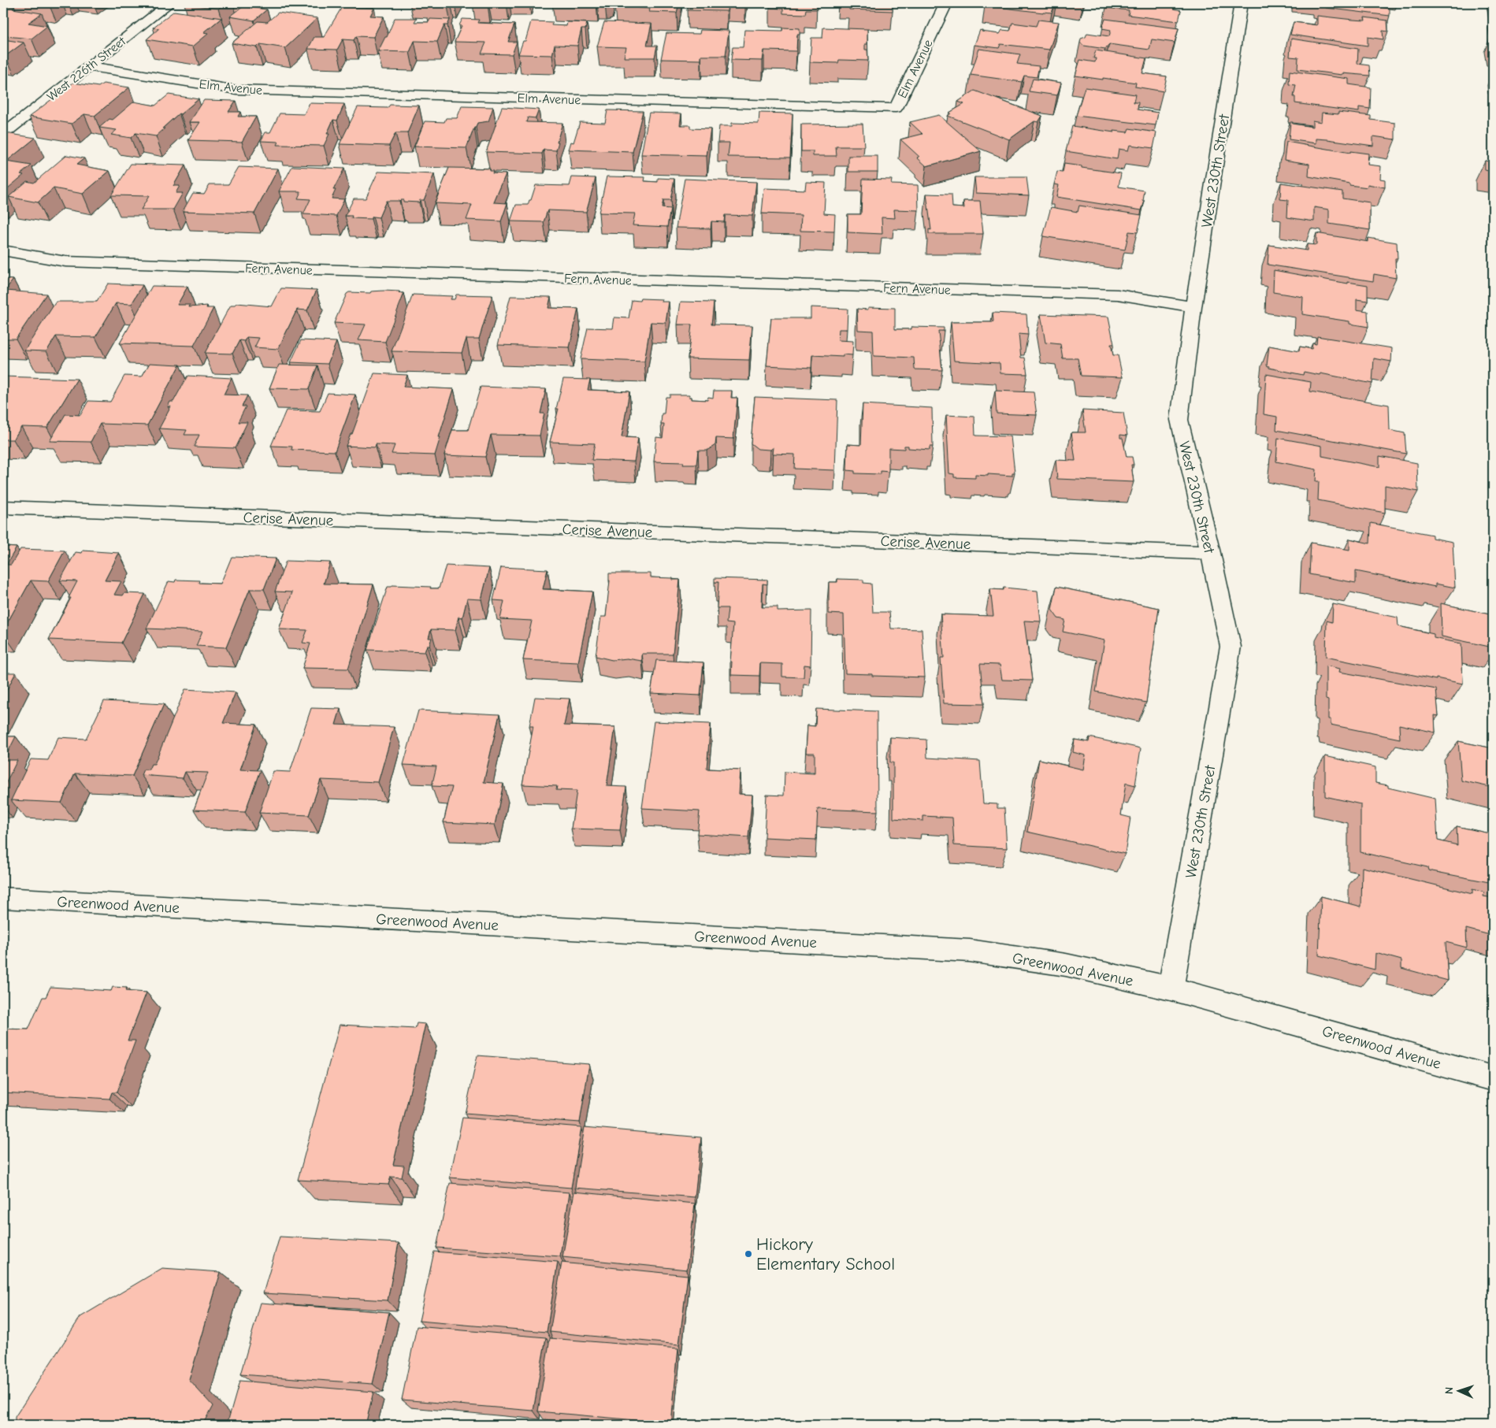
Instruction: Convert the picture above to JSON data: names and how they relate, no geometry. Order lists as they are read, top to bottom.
{
  "streets": {
    "street": [
      "West 226th Street",
      "Elm Avenue",
      "West 230th Street",
      "Fern Avenue",
      "Cerise Avenue",
      "Greenwood Avenue"
    ]
  },
  "crossings": [
    ["West 226th Street", "Elm Avenue"],
    ["West 230th Street", "Fern Avenue"],
    ["West 230th Street", "Cerise Avenue"],
    ["West 230th Street", "Greenwood Avenue"]
  ],
  "places": ["Hickory Elementary School"],
  "north": "left"
}
